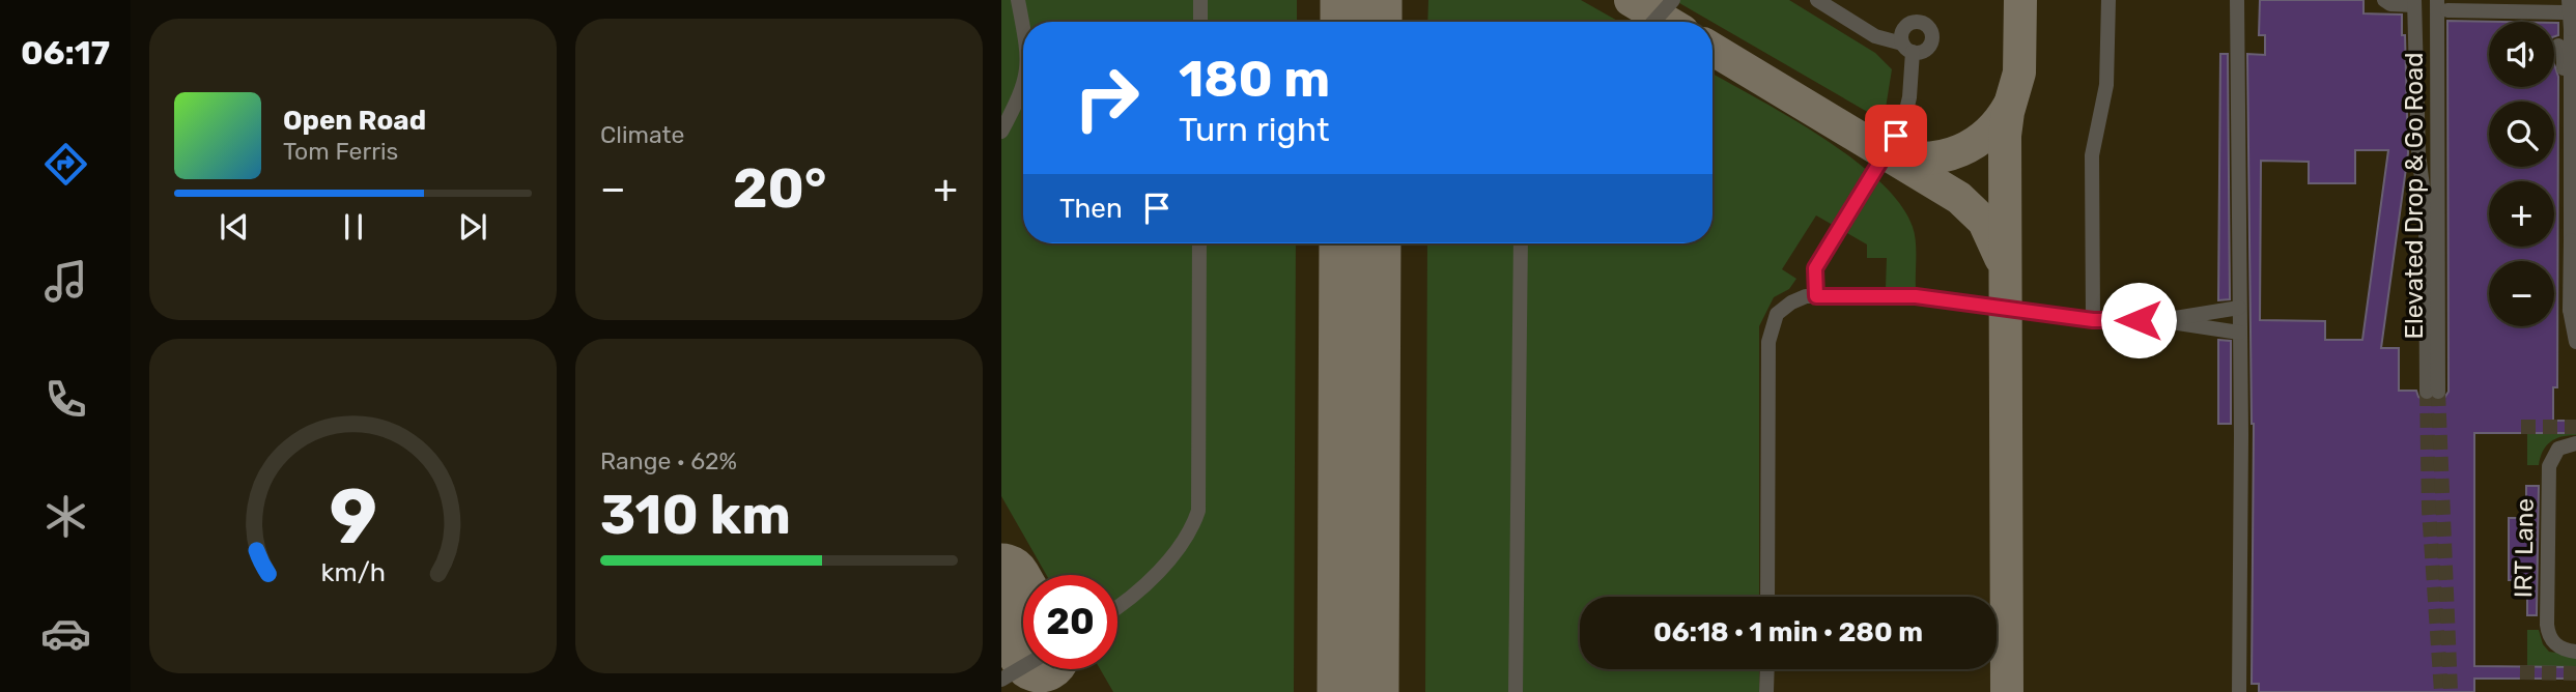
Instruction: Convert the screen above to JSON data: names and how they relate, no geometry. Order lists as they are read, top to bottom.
{
  "streets": {
    "street": ["Elevated Drop & Go Road", "IRT Lane"]
  },
  "page": {
    "tabs": "06:17",
    "tile": [
      "Climate",
      ["Range · 62%", "310 km"]
    ],
    "map_buttons": ["+", "−"],
    "turn": ["180 m", "Turn right"],
    "song": ["Open Road", "Tom Ferris"],
    "heat": ["−", "20°", "+"],
    "then": "Then",
    "limit": "20",
    "trip": "06:18 · 1 min · 280 m",
    "gauge": ["9", "km/h"]
  }
}
